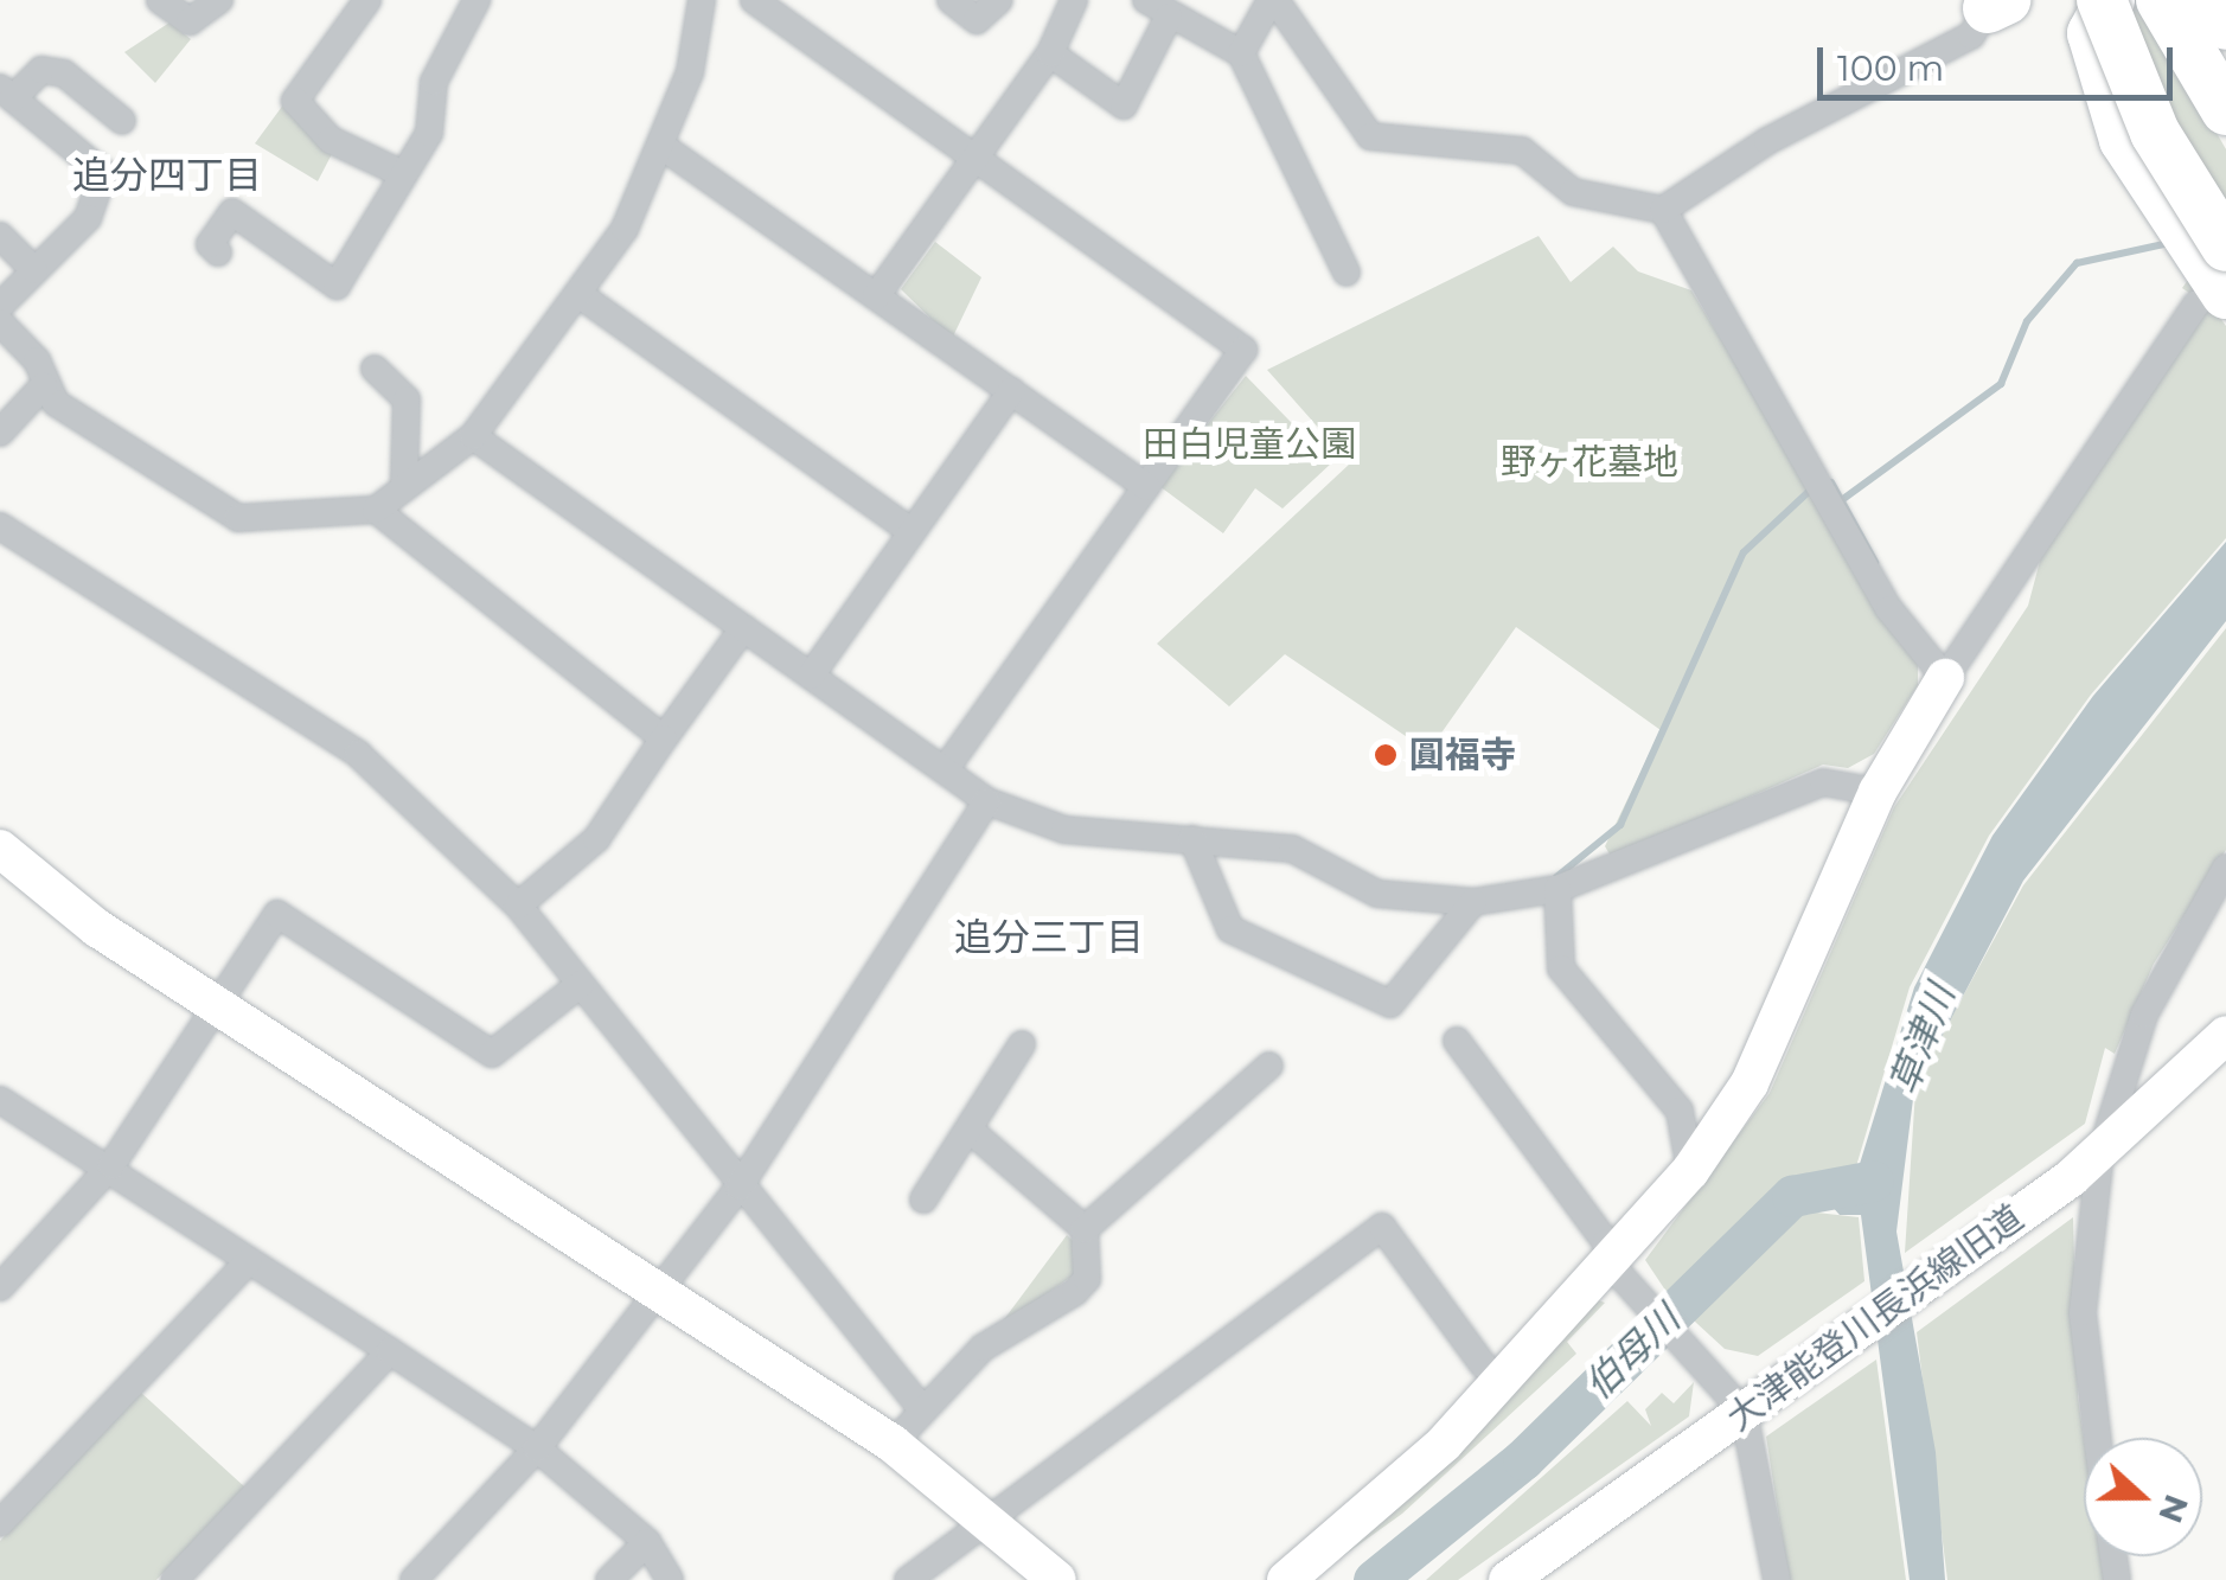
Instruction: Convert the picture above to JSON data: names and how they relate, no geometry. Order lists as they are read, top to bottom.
{
  "streets": {
    "street": ["大津能登川長浜線旧道"]
  },
  "districts": ["追分四丁目", "追分三丁目"],
  "water": ["草津川", "伯母川"],
  "parks": ["田白児童公園", "野ヶ花墓地"],
  "places": ["圓福寺"],
  "scale_bar": "100 m",
  "north": "right"
}
